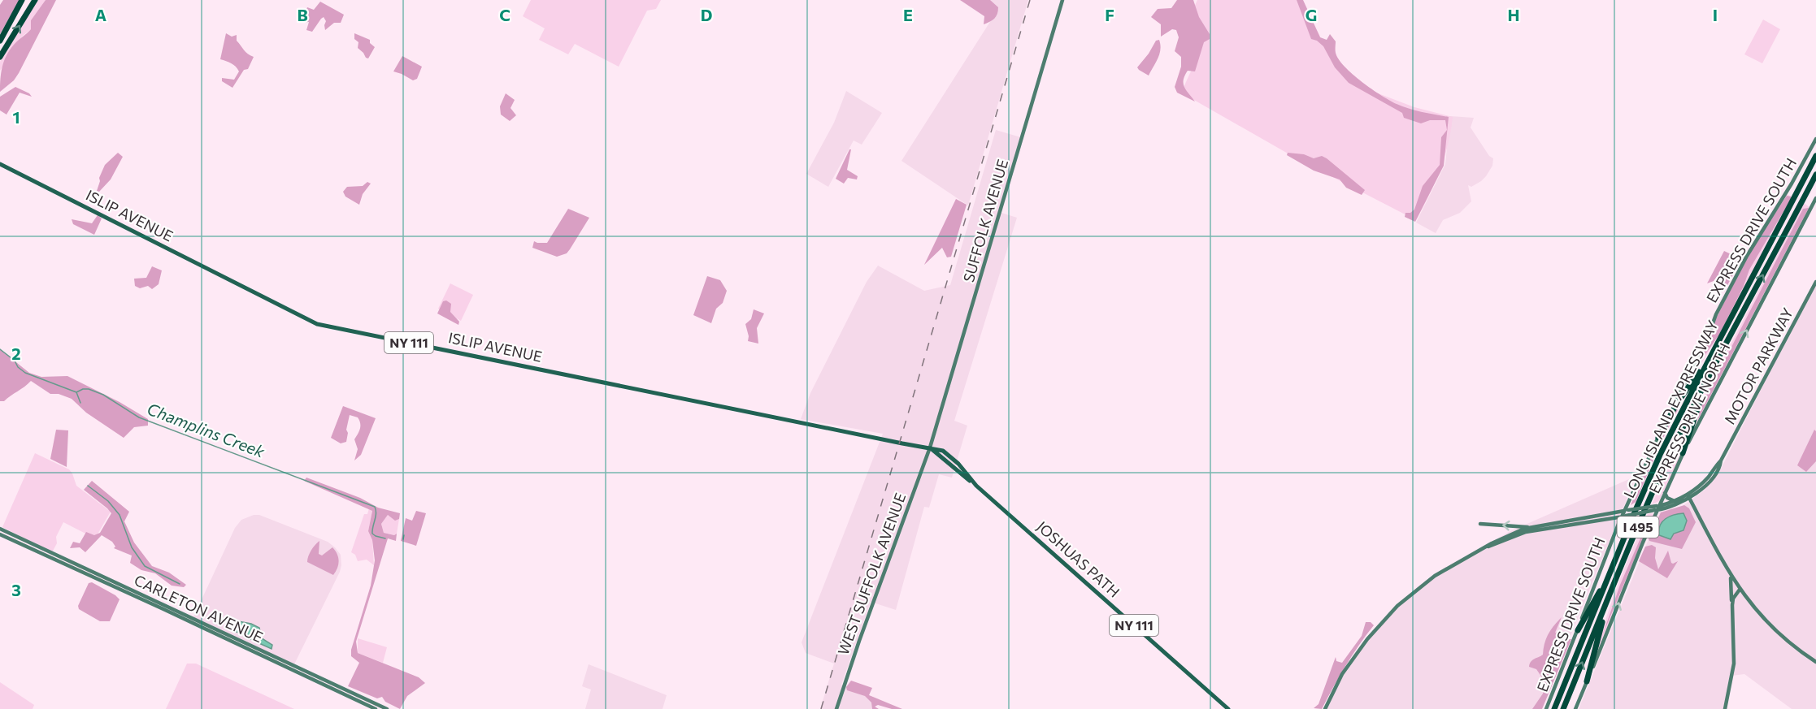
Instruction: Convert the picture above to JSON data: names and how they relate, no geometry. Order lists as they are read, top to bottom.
{
  "streets": {
    "highway": ["LONG ISLAND EXPRESSWAY", "I 495"],
    "main road": [
      "ISLIP AVENUE",
      "SUFFOLK AVENUE",
      "EXPRESS DRIVE SOUTH",
      "NY 111",
      "MOTOR PARKWAY",
      "EXPRESS DRIVE NORTH",
      "JOSHUAS PATH",
      "WEST SUFFOLK AVENUE",
      "CARLETON AVENUE"
    ]
  },
  "crossings": [
    ["ISLIP AVENUE", "SUFFOLK AVENUE"],
    ["ISLIP AVENUE", "JOSHUAS PATH"],
    ["ISLIP AVENUE", "WEST SUFFOLK AVENUE"],
    ["SUFFOLK AVENUE", "JOSHUAS PATH"],
    ["SUFFOLK AVENUE", "WEST SUFFOLK AVENUE"],
    ["EXPRESS DRIVE SOUTH", "MOTOR PARKWAY"],
    ["MOTOR PARKWAY", "EXPRESS DRIVE NORTH"],
    ["JOSHUAS PATH", "WEST SUFFOLK AVENUE"]
  ],
  "one_way": ["EXPRESS DRIVE NORTH"],
  "water": ["Champlins Creek"],
  "grid": {
    "columns": [
      "A",
      "B",
      "C",
      "D",
      "E",
      "F",
      "G",
      "H",
      "I"
    ],
    "rows": ["1", "2", "3"]
  }
}
